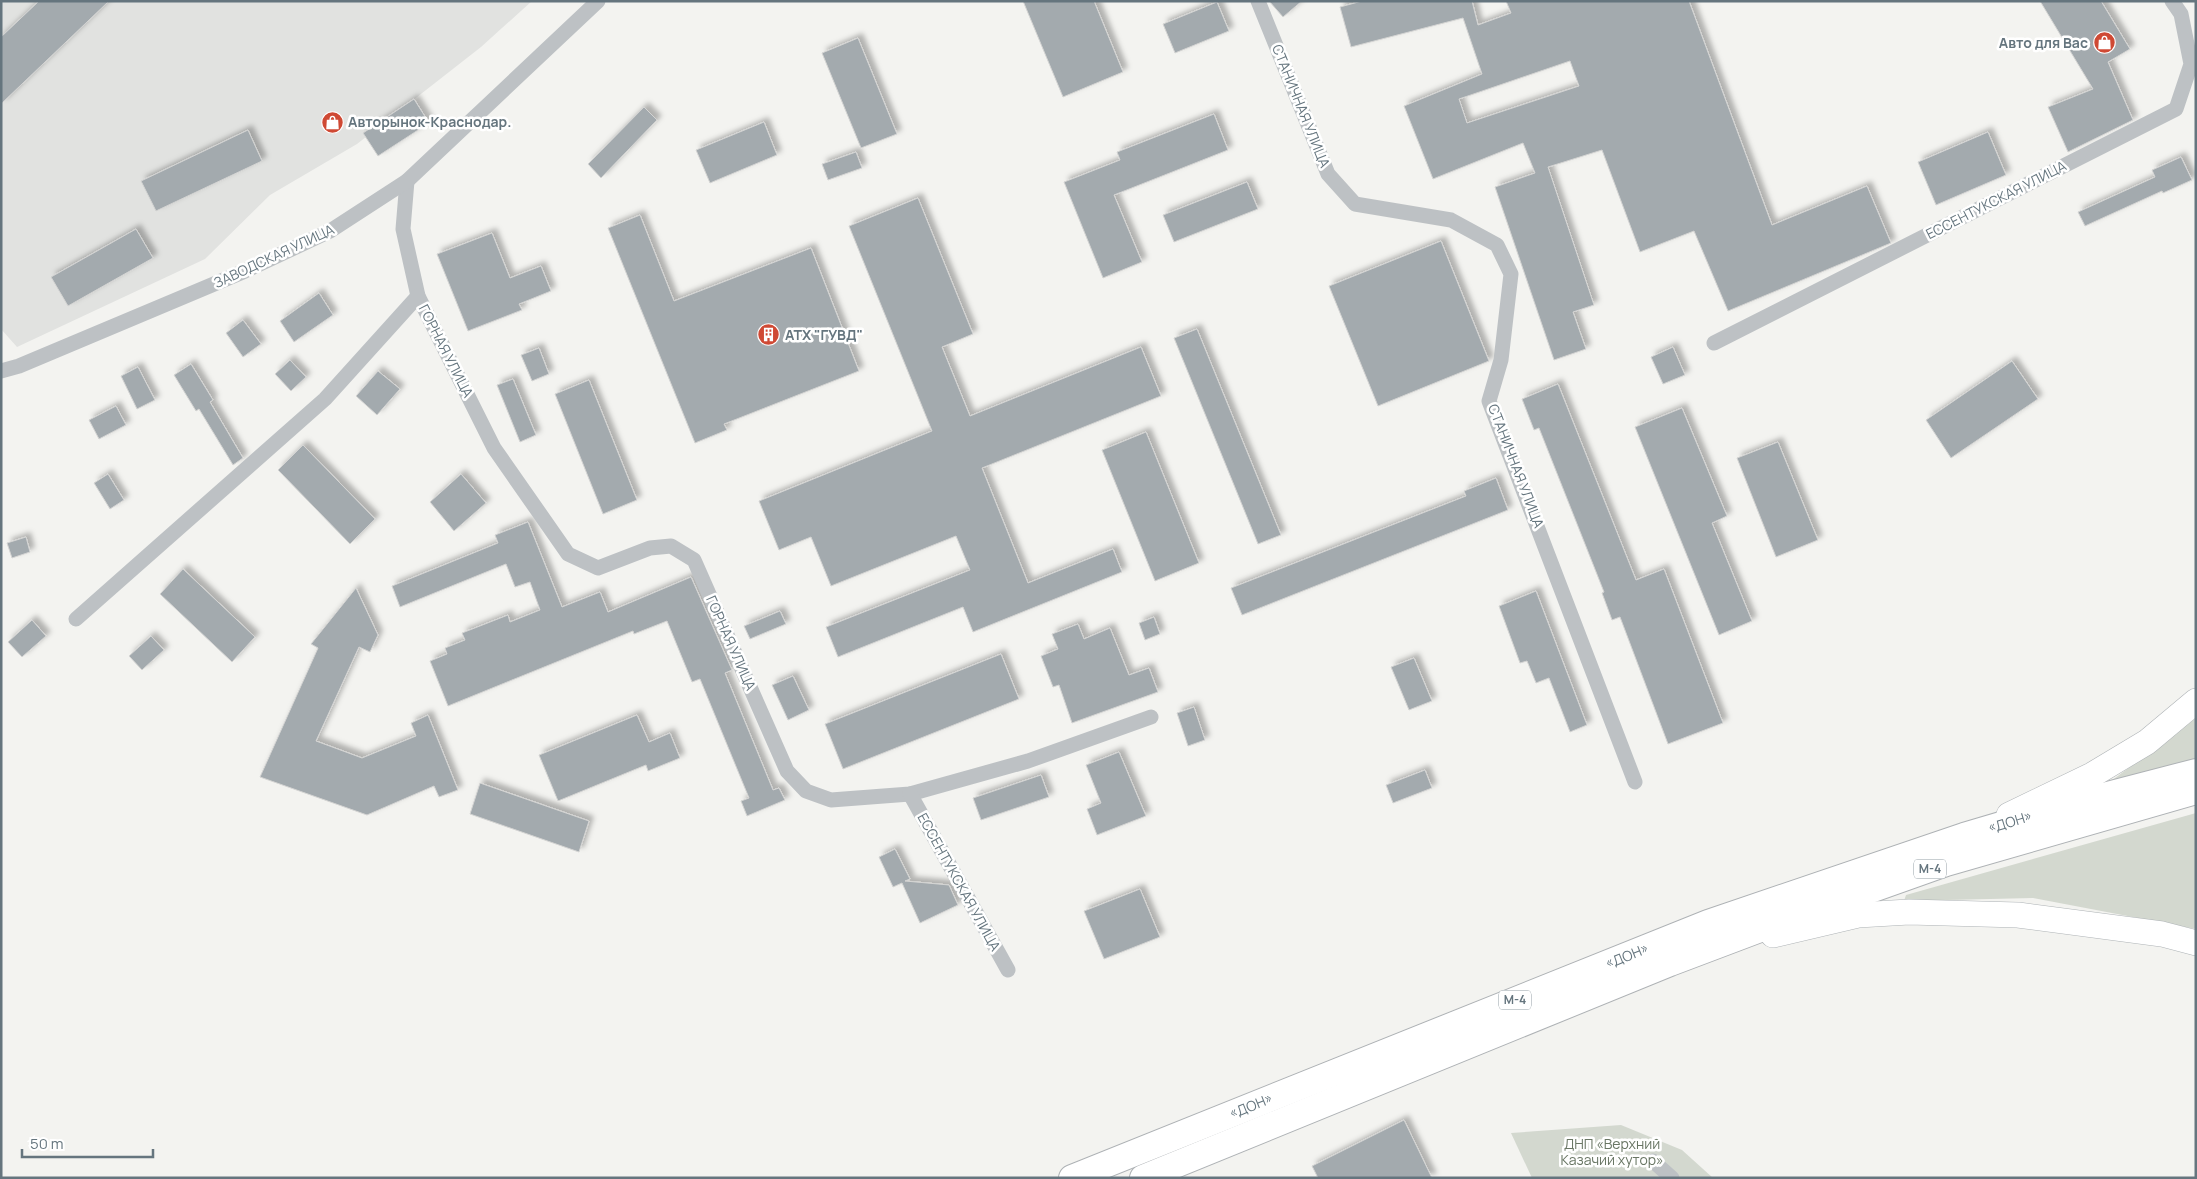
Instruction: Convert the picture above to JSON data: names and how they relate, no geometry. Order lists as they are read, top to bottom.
{
  "streets": {
    "highway": ["«ДОН»", "М-4"],
    "street": [
      "СТАНИЧНАЯ УЛИЦА",
      "ЕССЕНТУКСКАЯ УЛИЦА",
      "ЗАВОДСКАЯ УЛИЦА",
      "ГОРНАЯ УЛИЦА"
    ]
  },
  "crossings": [
    ["ЕССЕНТУКСКАЯ УЛИЦА", "ГОРНАЯ УЛИЦА"],
    ["ЗАВОДСКАЯ УЛИЦА", "ГОРНАЯ УЛИЦА"]
  ],
  "parks": ["ДНП «Верхний Казачий хутор»"],
  "places": {
    "shop": ["Авто для Вас", "Авторынок-Краснодар."],
    "building": ["АТХ \"ГУВД\""]
  },
  "scale_bar": "50 m"
}
